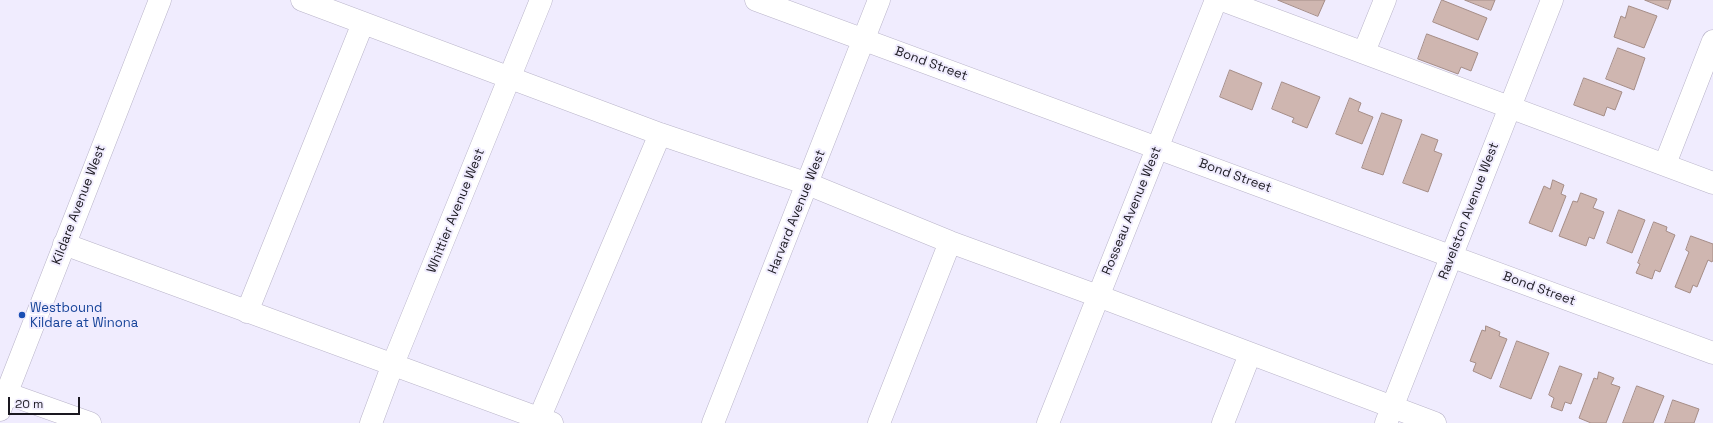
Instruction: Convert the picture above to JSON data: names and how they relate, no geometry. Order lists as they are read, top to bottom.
{
  "streets": {
    "street": [
      "Bond Street",
      "Kildare Avenue West",
      "Whittier Avenue West",
      "Rosseau Avenue West",
      "Ravelston Avenue West",
      "Harvard Avenue West"
    ]
  },
  "crossings": [
    ["Bond Street", "Rosseau Avenue West"],
    ["Bond Street", "Ravelston Avenue West"],
    ["Bond Street", "Harvard Avenue West"]
  ],
  "places": ["Westbound Kildare at Winona"],
  "scale_bar": "20 m"
}
